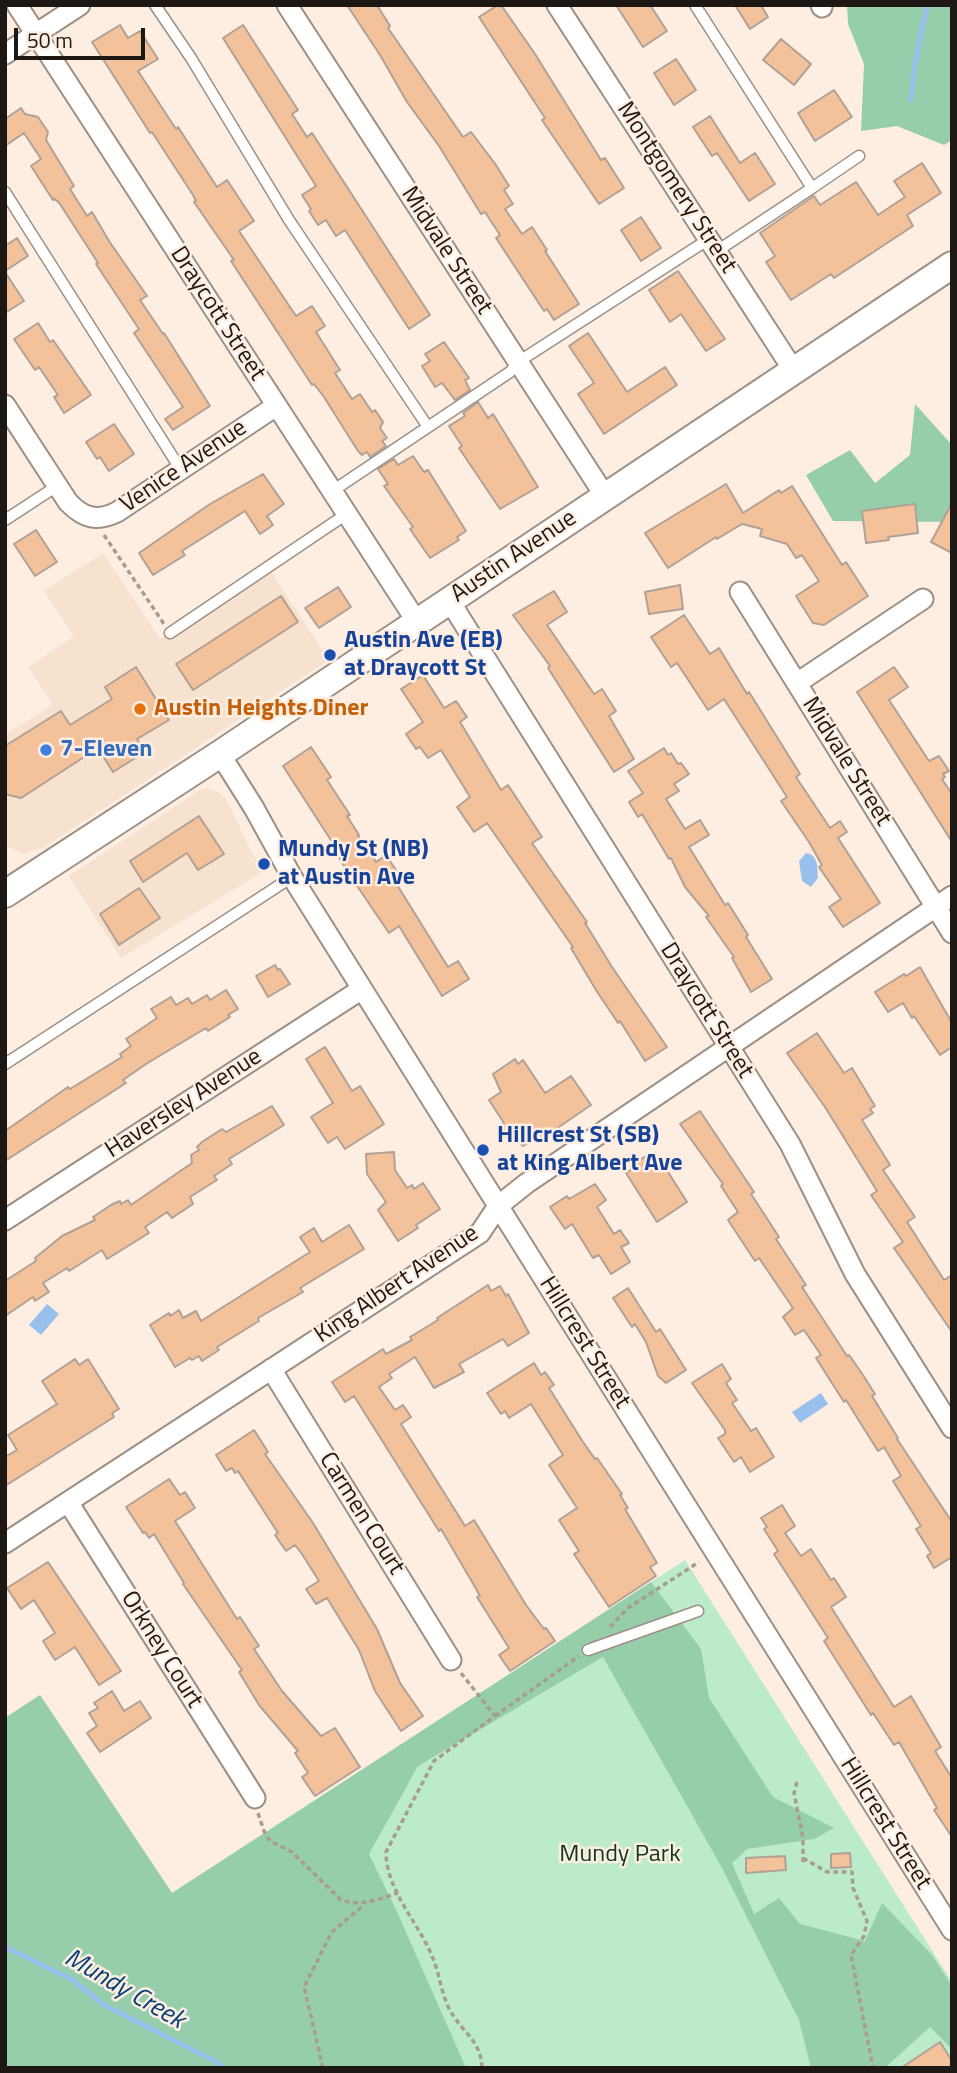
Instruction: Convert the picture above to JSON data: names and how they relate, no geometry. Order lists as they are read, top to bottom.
{
  "streets": {
    "main road": ["Austin Avenue"],
    "street": [
      "Montgomery Street",
      "Midvale Street",
      "Draycott Street",
      "Venice Avenue",
      "Haversley Avenue",
      "King Albert Avenue",
      "Hillcrest Street",
      "Carmen Court",
      "Orkney Court"
    ]
  },
  "crossings": [
    ["Montgomery Street", "Austin Avenue"],
    ["Midvale Street", "Austin Avenue"],
    ["Midvale Street", "King Albert Avenue"],
    ["Draycott Street", "Venice Avenue"],
    ["Draycott Street", "Austin Avenue"],
    ["Draycott Street", "King Albert Avenue"],
    ["Austin Avenue", "Hillcrest Street"],
    ["Haversley Avenue", "Hillcrest Street"],
    ["King Albert Avenue", "Hillcrest Street"],
    ["King Albert Avenue", "Carmen Court"],
    ["King Albert Avenue", "Orkney Court"]
  ],
  "water": ["Mundy Creek"],
  "parks": ["Mundy Park"],
  "places": [
    "Austin Ave (EB) at Draycott St",
    "Austin Heights Diner",
    "7-Eleven",
    "Mundy St (NB) at Austin Ave",
    "Hillcrest St (SB) at King Albert Ave"
  ],
  "scale_bar": "50 m"
}
